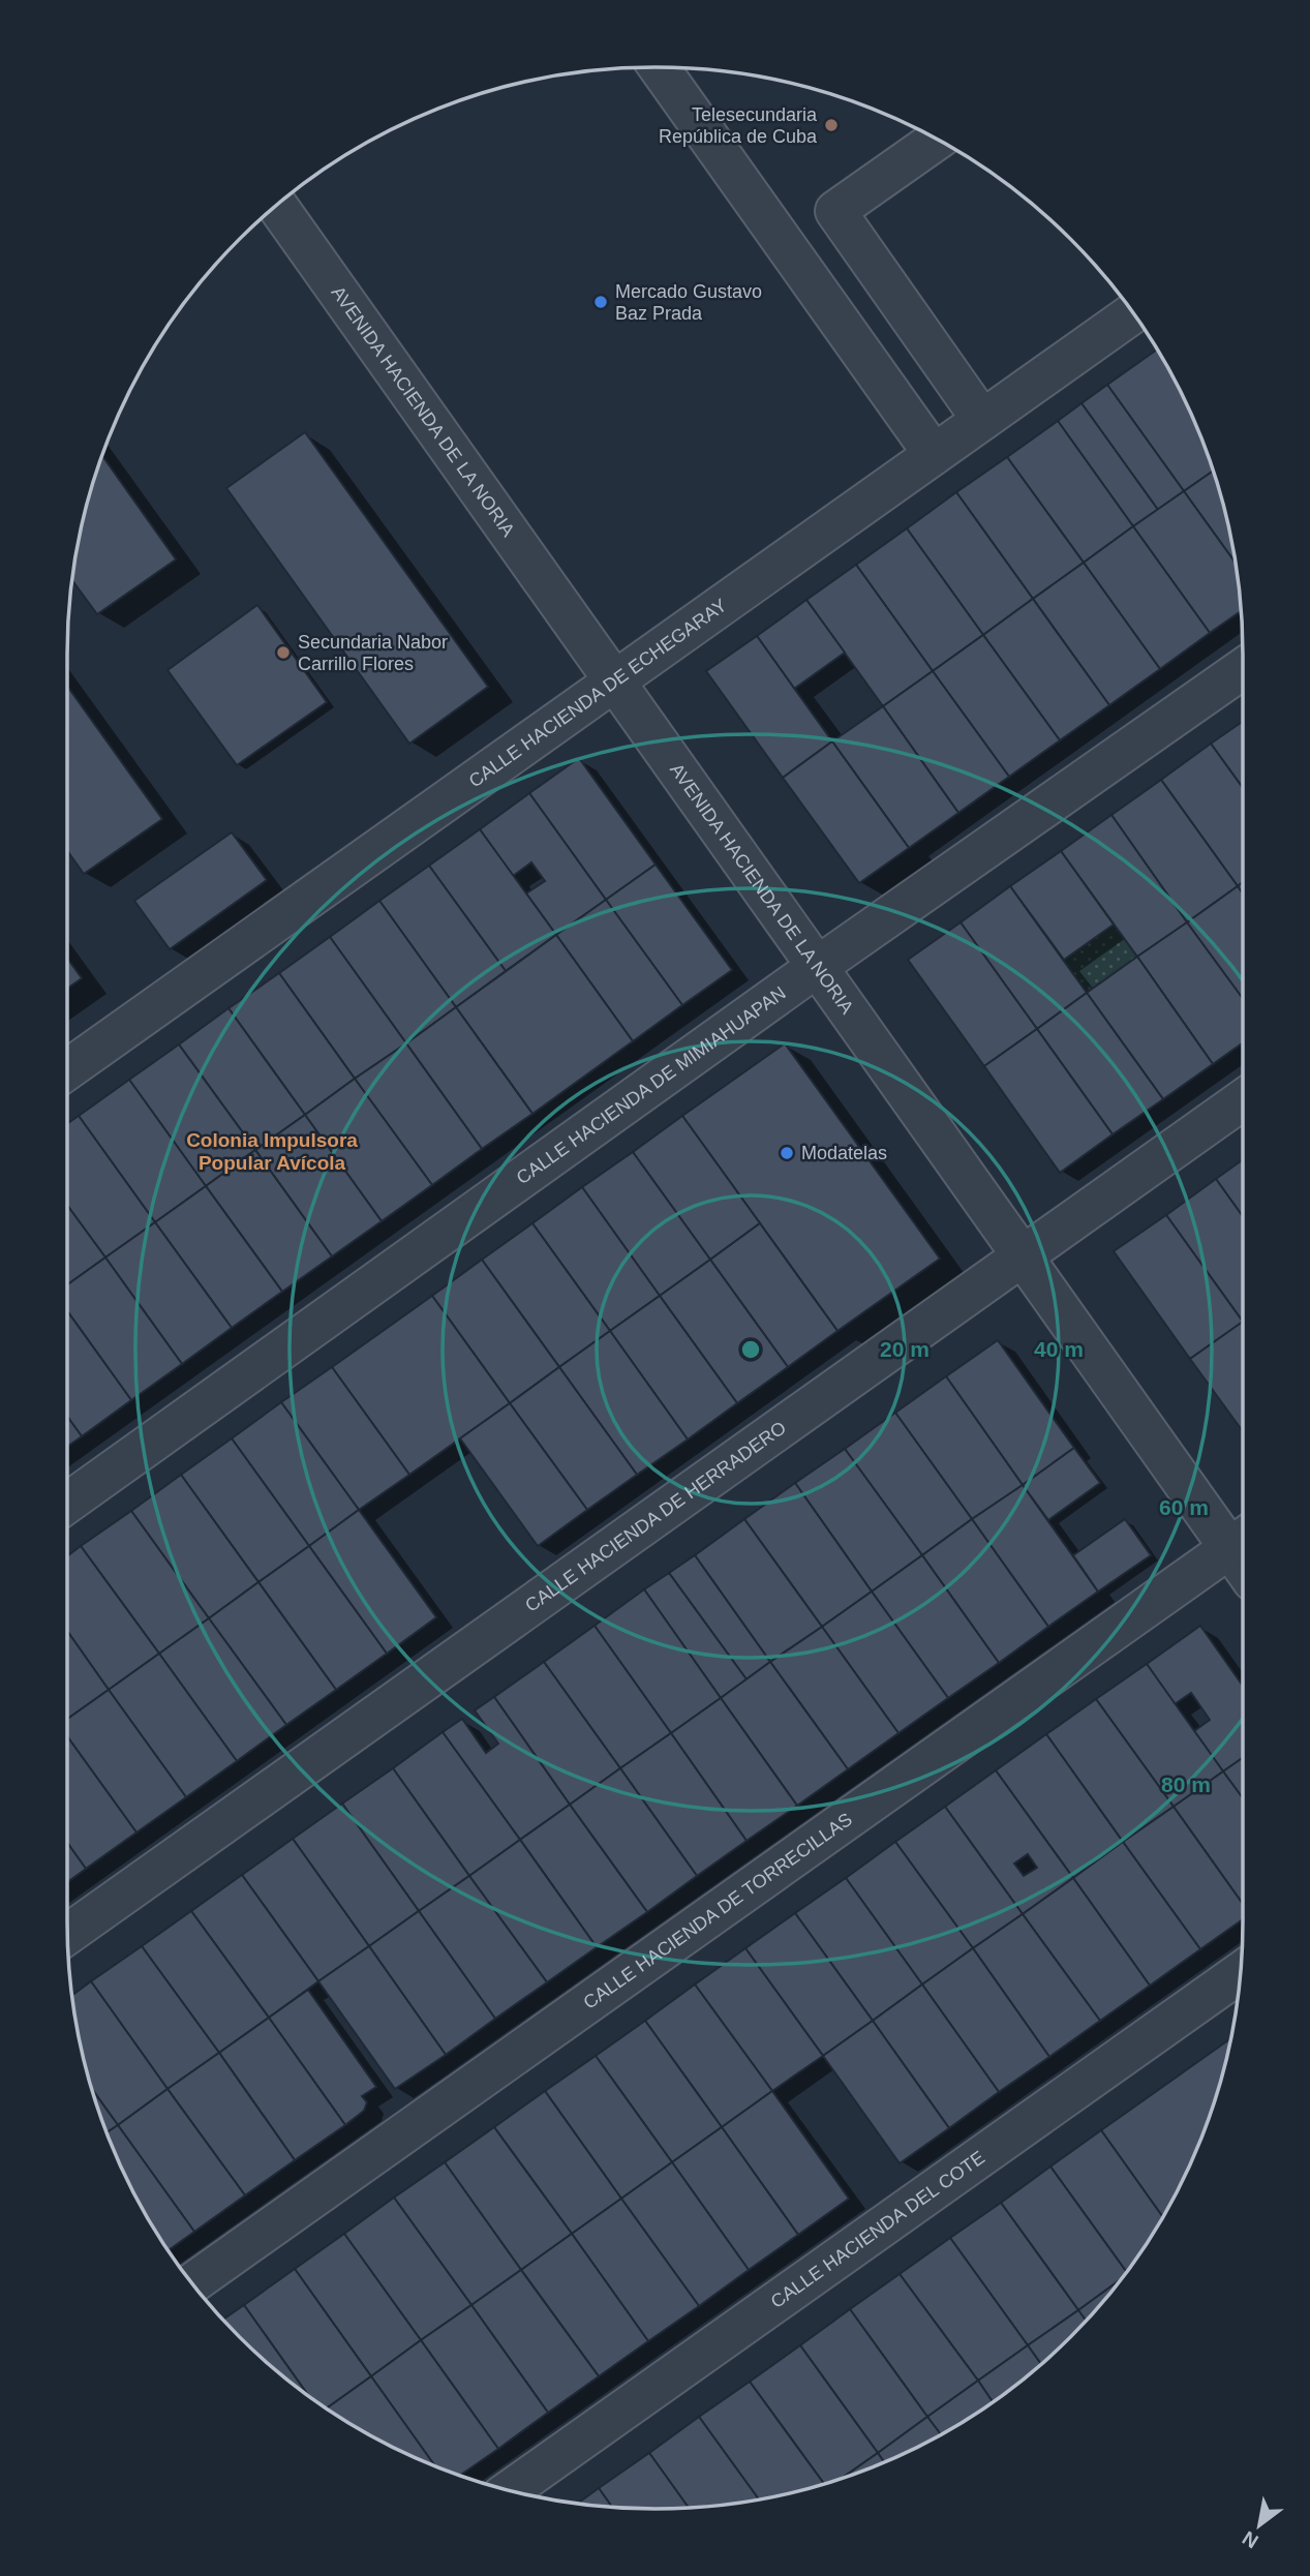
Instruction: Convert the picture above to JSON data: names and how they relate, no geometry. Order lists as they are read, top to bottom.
{
  "streets": {
    "street": [
      "AVENIDA HACIENDA DE LA NORIA",
      "CALLE HACIENDA DE ECHEGARAY",
      "CALLE HACIENDA DE MIMIAHUAPAN",
      "CALLE HACIENDA DE HERRADERO",
      "CALLE HACIENDA DE TORRECILLAS",
      "CALLE HACIENDA DEL COTE"
    ]
  },
  "crossings": [
    ["AVENIDA HACIENDA DE LA NORIA", "CALLE HACIENDA DE ECHEGARAY"],
    ["AVENIDA HACIENDA DE LA NORIA", "CALLE HACIENDA DE MIMIAHUAPAN"],
    ["AVENIDA HACIENDA DE LA NORIA", "CALLE HACIENDA DE HERRADERO"],
    ["AVENIDA HACIENDA DE LA NORIA", "CALLE HACIENDA DE TORRECILLAS"]
  ],
  "districts": ["Colonia Impulsora Popular Avícola"],
  "places": [
    "Telesecundaria República de Cuba",
    "Mercado Gustavo Baz Prada",
    "Secundaria Nabor Carrillo Flores",
    "Modatelas"
  ],
  "north": "bottom left",
  "rings": [
    "20 m",
    "40 m",
    "60 m",
    "80 m"
  ]
}
